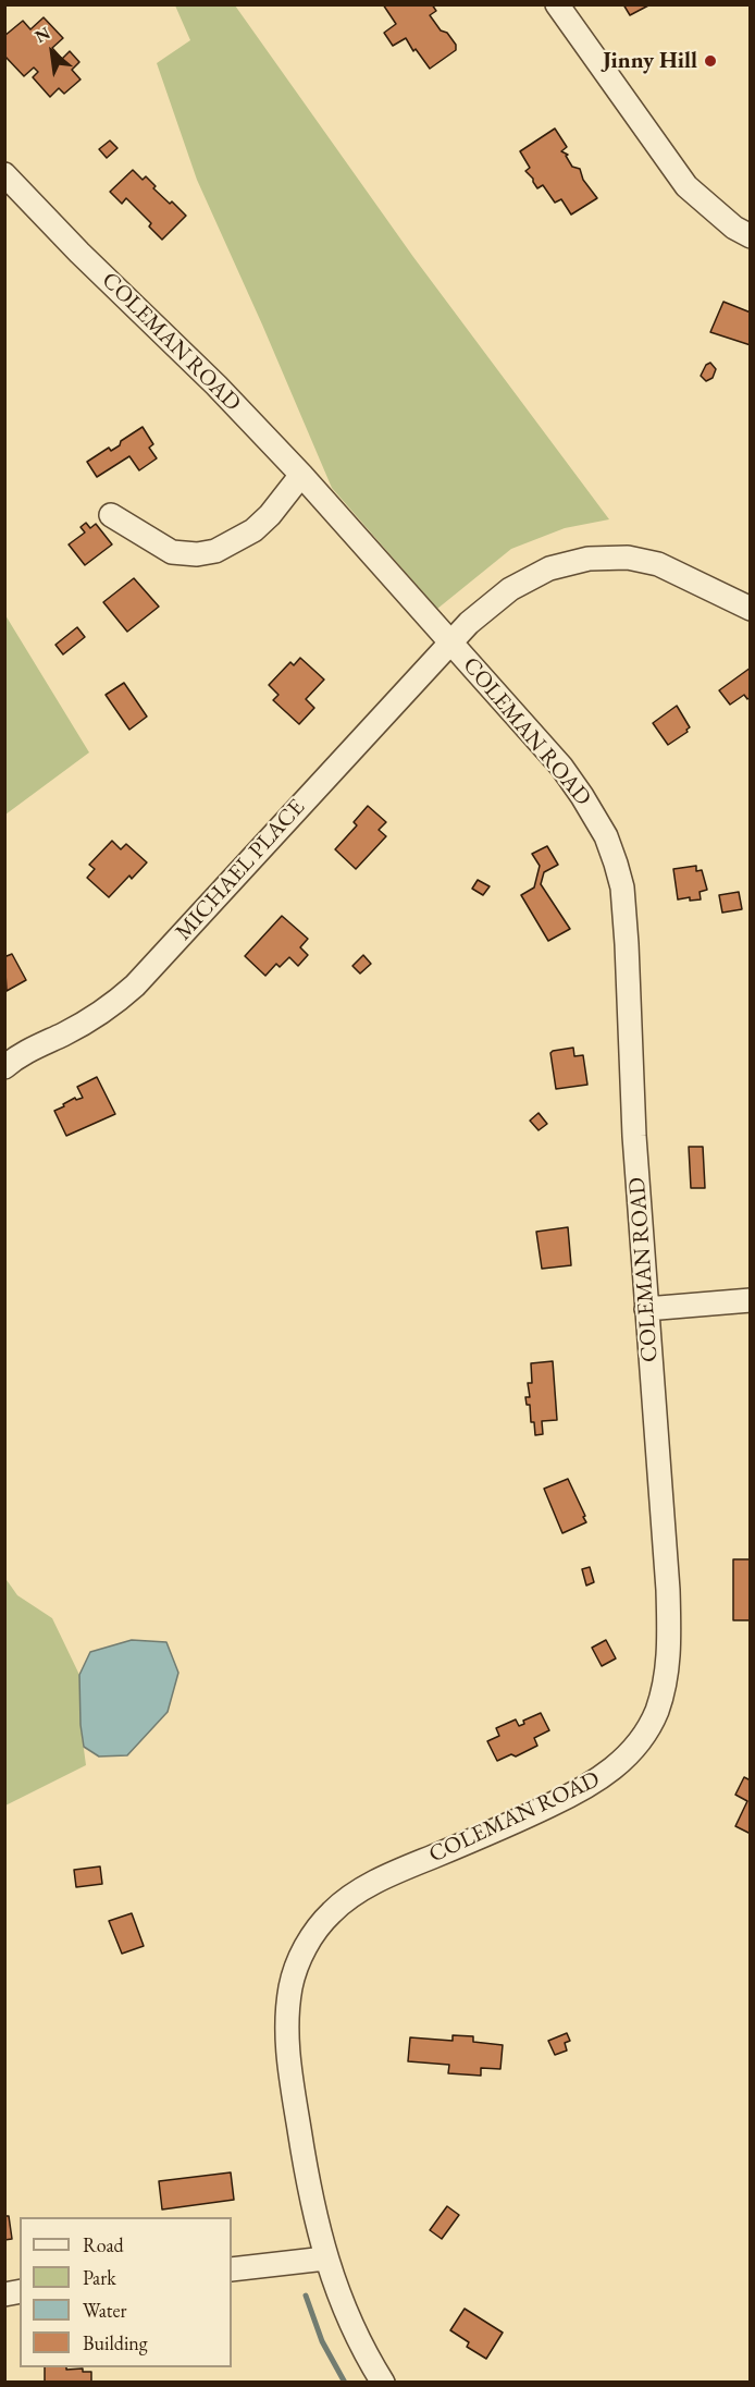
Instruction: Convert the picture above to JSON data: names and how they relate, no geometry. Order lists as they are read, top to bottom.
{
  "streets": {
    "street": ["COLEMAN ROAD", "MICHAEL PLACE"]
  },
  "crossings": [
    ["COLEMAN ROAD", "MICHAEL PLACE"]
  ],
  "places": ["Jinny Hill"],
  "legend": [
    "Road",
    "Park",
    "Water",
    "Building"
  ],
  "north": "top left"
}
